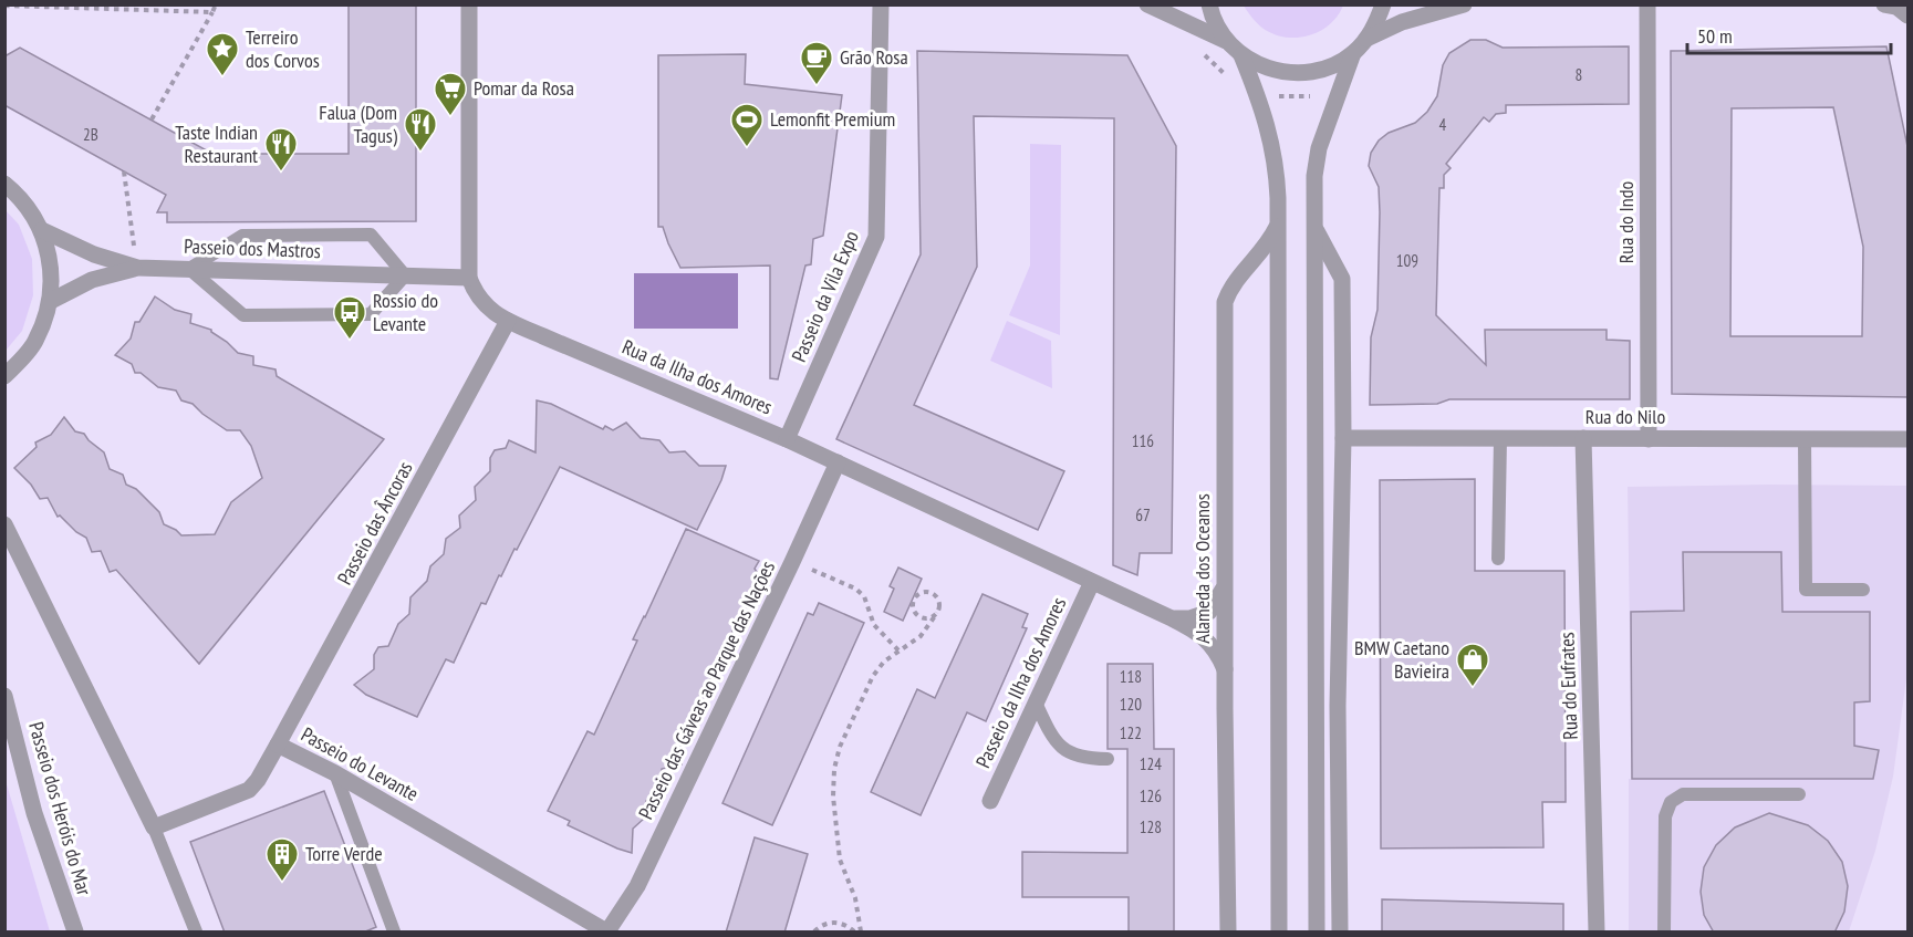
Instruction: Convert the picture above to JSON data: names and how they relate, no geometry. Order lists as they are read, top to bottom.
{
  "streets": {
    "street": [
      "Rua do Indo",
      "Passeio dos Mastros",
      "Passeio da Vila Expo",
      "Rua da Ilha dos Amores",
      "Rua do Nilo",
      "Passeio das Âncoras",
      "Alameda dos Oceanos",
      "Passeio da Ilha dos Amores",
      "Rua do Eufrates",
      "Passeio das Gáveas ao Parque das Nações",
      "Passeio do Levante",
      "Passeio dos Heróis do Mar"
    ]
  },
  "crossings": [
    ["Rua do Indo", "Rua do Nilo"],
    ["Passeio dos Mastros", "Rua da Ilha dos Amores"],
    ["Passeio da Vila Expo", "Rua da Ilha dos Amores"],
    ["Rua da Ilha dos Amores", "Passeio das Âncoras"],
    ["Rua da Ilha dos Amores", "Alameda dos Oceanos"],
    ["Rua da Ilha dos Amores", "Passeio da Ilha dos Amores"],
    ["Rua da Ilha dos Amores", "Passeio das Gáveas ao Parque das Nações"],
    ["Rua do Nilo", "Rua do Eufrates"],
    ["Passeio das Âncoras", "Passeio do Levante"],
    ["Passeio das Gáveas ao Parque das Nações", "Passeio do Levante"]
  ],
  "places": {
    "place": ["Terreiro dos Corvos"],
    "cafe": ["Grão Rosa"],
    "supermarket": ["Pomar da Rosa"],
    "sports": ["Lemonfit Premium"],
    "restaurant": ["Falua (Dom Tagus)", "Taste Indian Restaurant"],
    "bus stop": ["Rossio do Levante"],
    "shop": ["BMW Caetano Bavieira"],
    "building": ["Torre Verde"]
  },
  "house_numbers": [
    "8",
    "4",
    "2B",
    "109",
    "116",
    "67",
    "118",
    "120",
    "122",
    "124",
    "126",
    "128"
  ],
  "scale_bar": "50 m"
}
